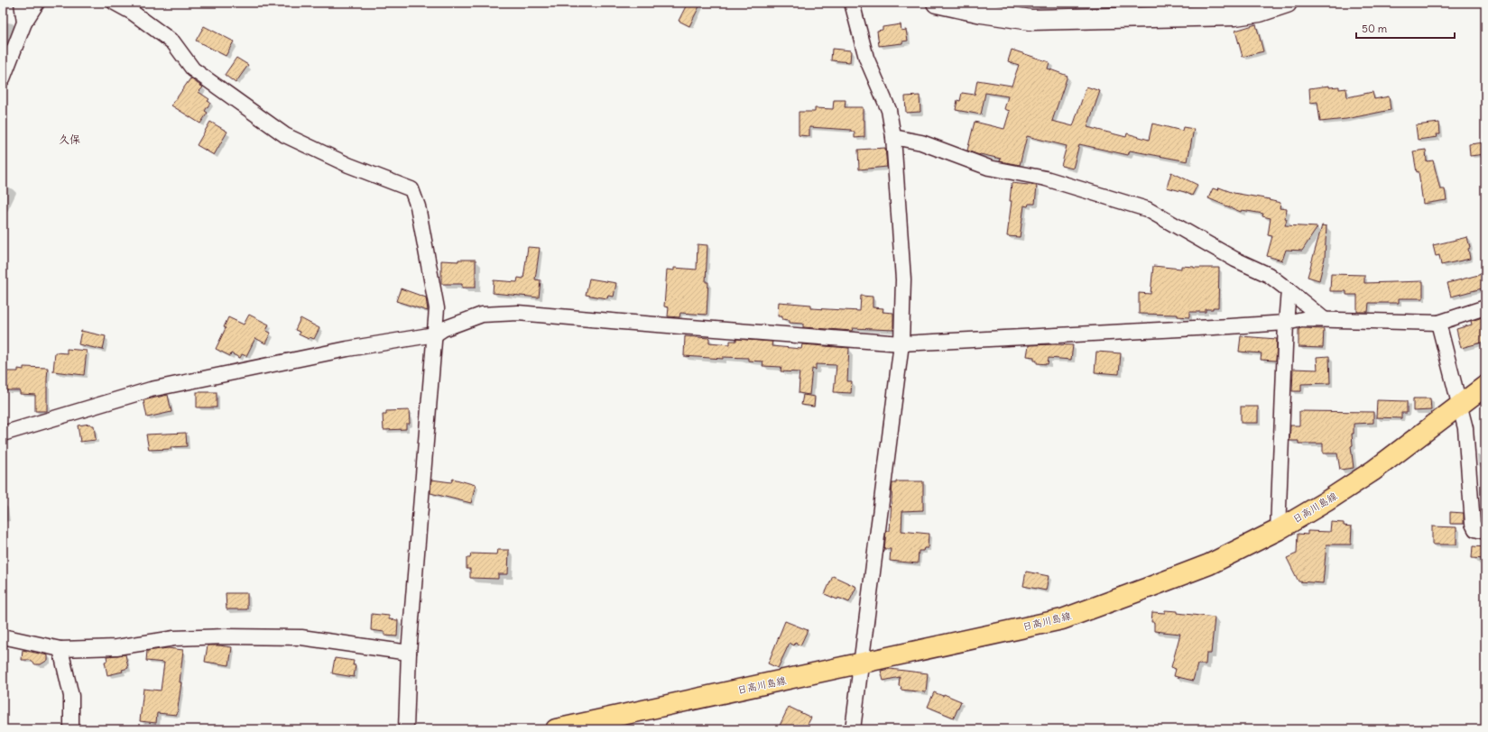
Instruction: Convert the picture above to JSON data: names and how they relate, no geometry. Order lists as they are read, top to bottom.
{
  "streets": {
    "main road": ["日高川島線"]
  },
  "districts": ["久保"],
  "scale_bar": "50 m"
}
